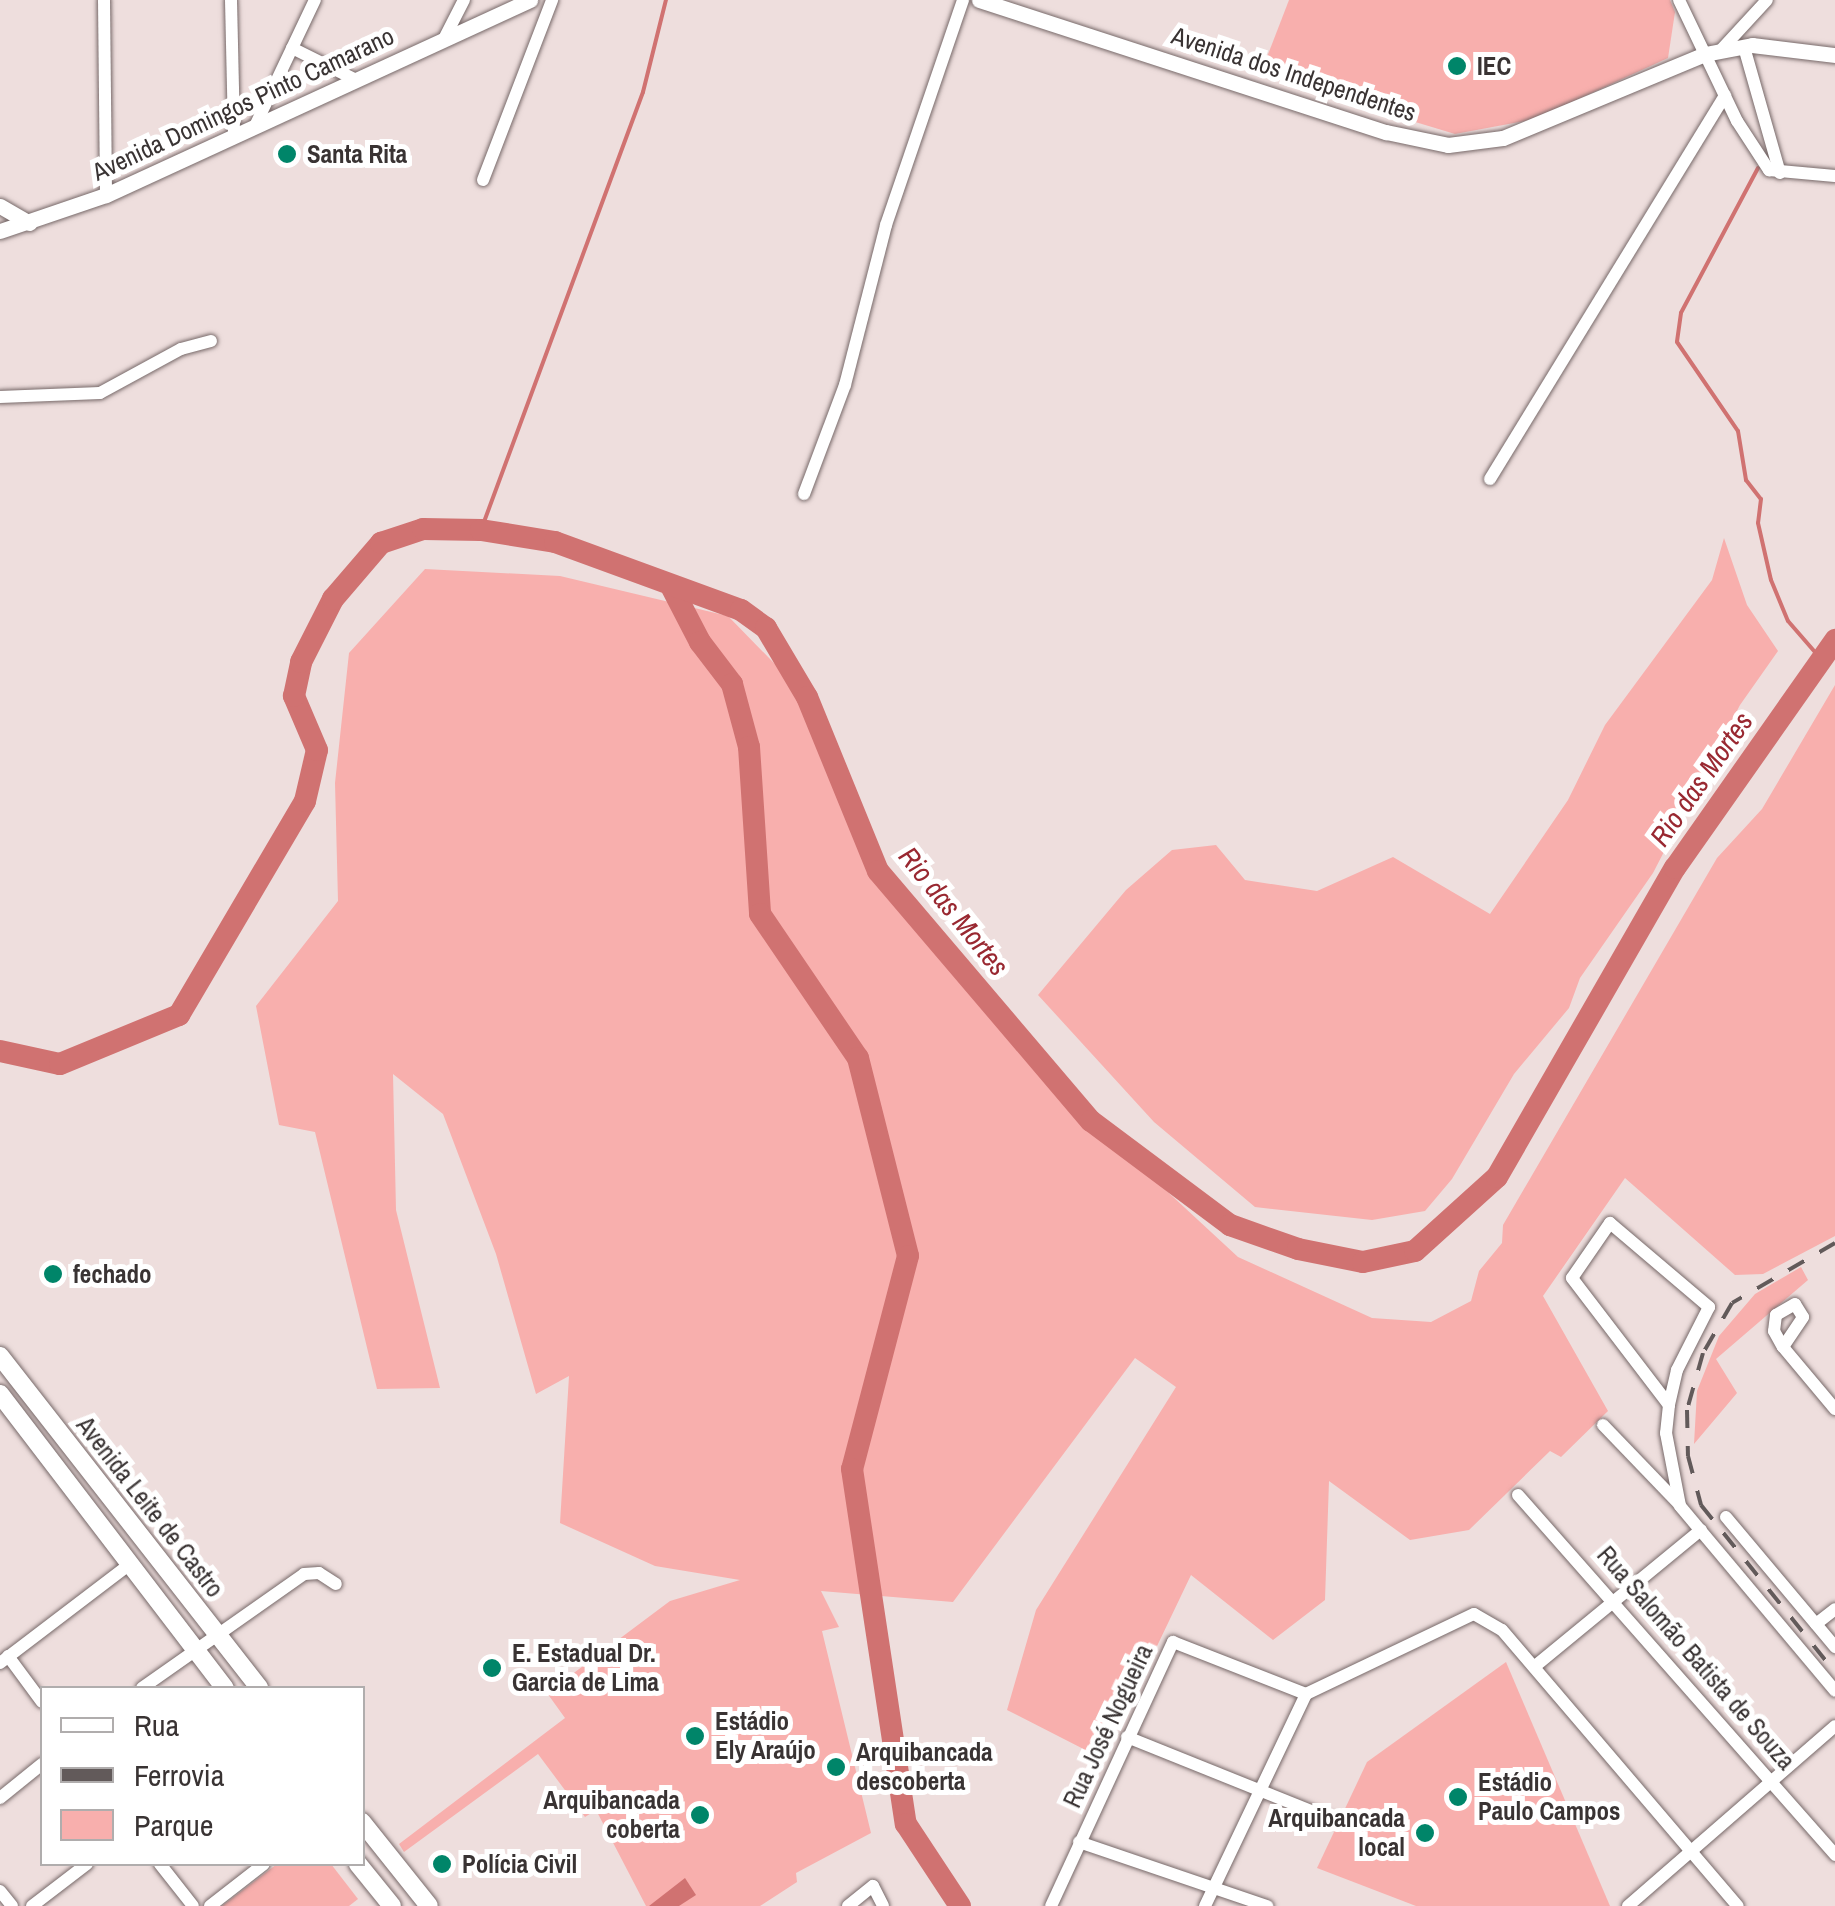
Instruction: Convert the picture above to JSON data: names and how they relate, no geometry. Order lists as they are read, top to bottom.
{
  "streets": {
    "highway": ["Avenida Leite de Castro"],
    "main road": ["Avenida dos Independentes", "Avenida Domingos Pinto Camarano"],
    "street": ["Rua Salomão Batista de Souza", "Rua José Nogueira"]
  },
  "water": ["Rio das Mortes"],
  "places": [
    "IEC",
    "Santa Rita",
    "fechado",
    "E. Estadual Dr. Garcia de Lima",
    "Estádio Ely Araújo",
    "Arquibancada descoberta",
    "Estádio Paulo Campos",
    "Arquibancada coberta",
    "Arquibancada local",
    "Polícia Civil"
  ],
  "legend": ["Rua", "Ferrovia", "Parque"]
}
